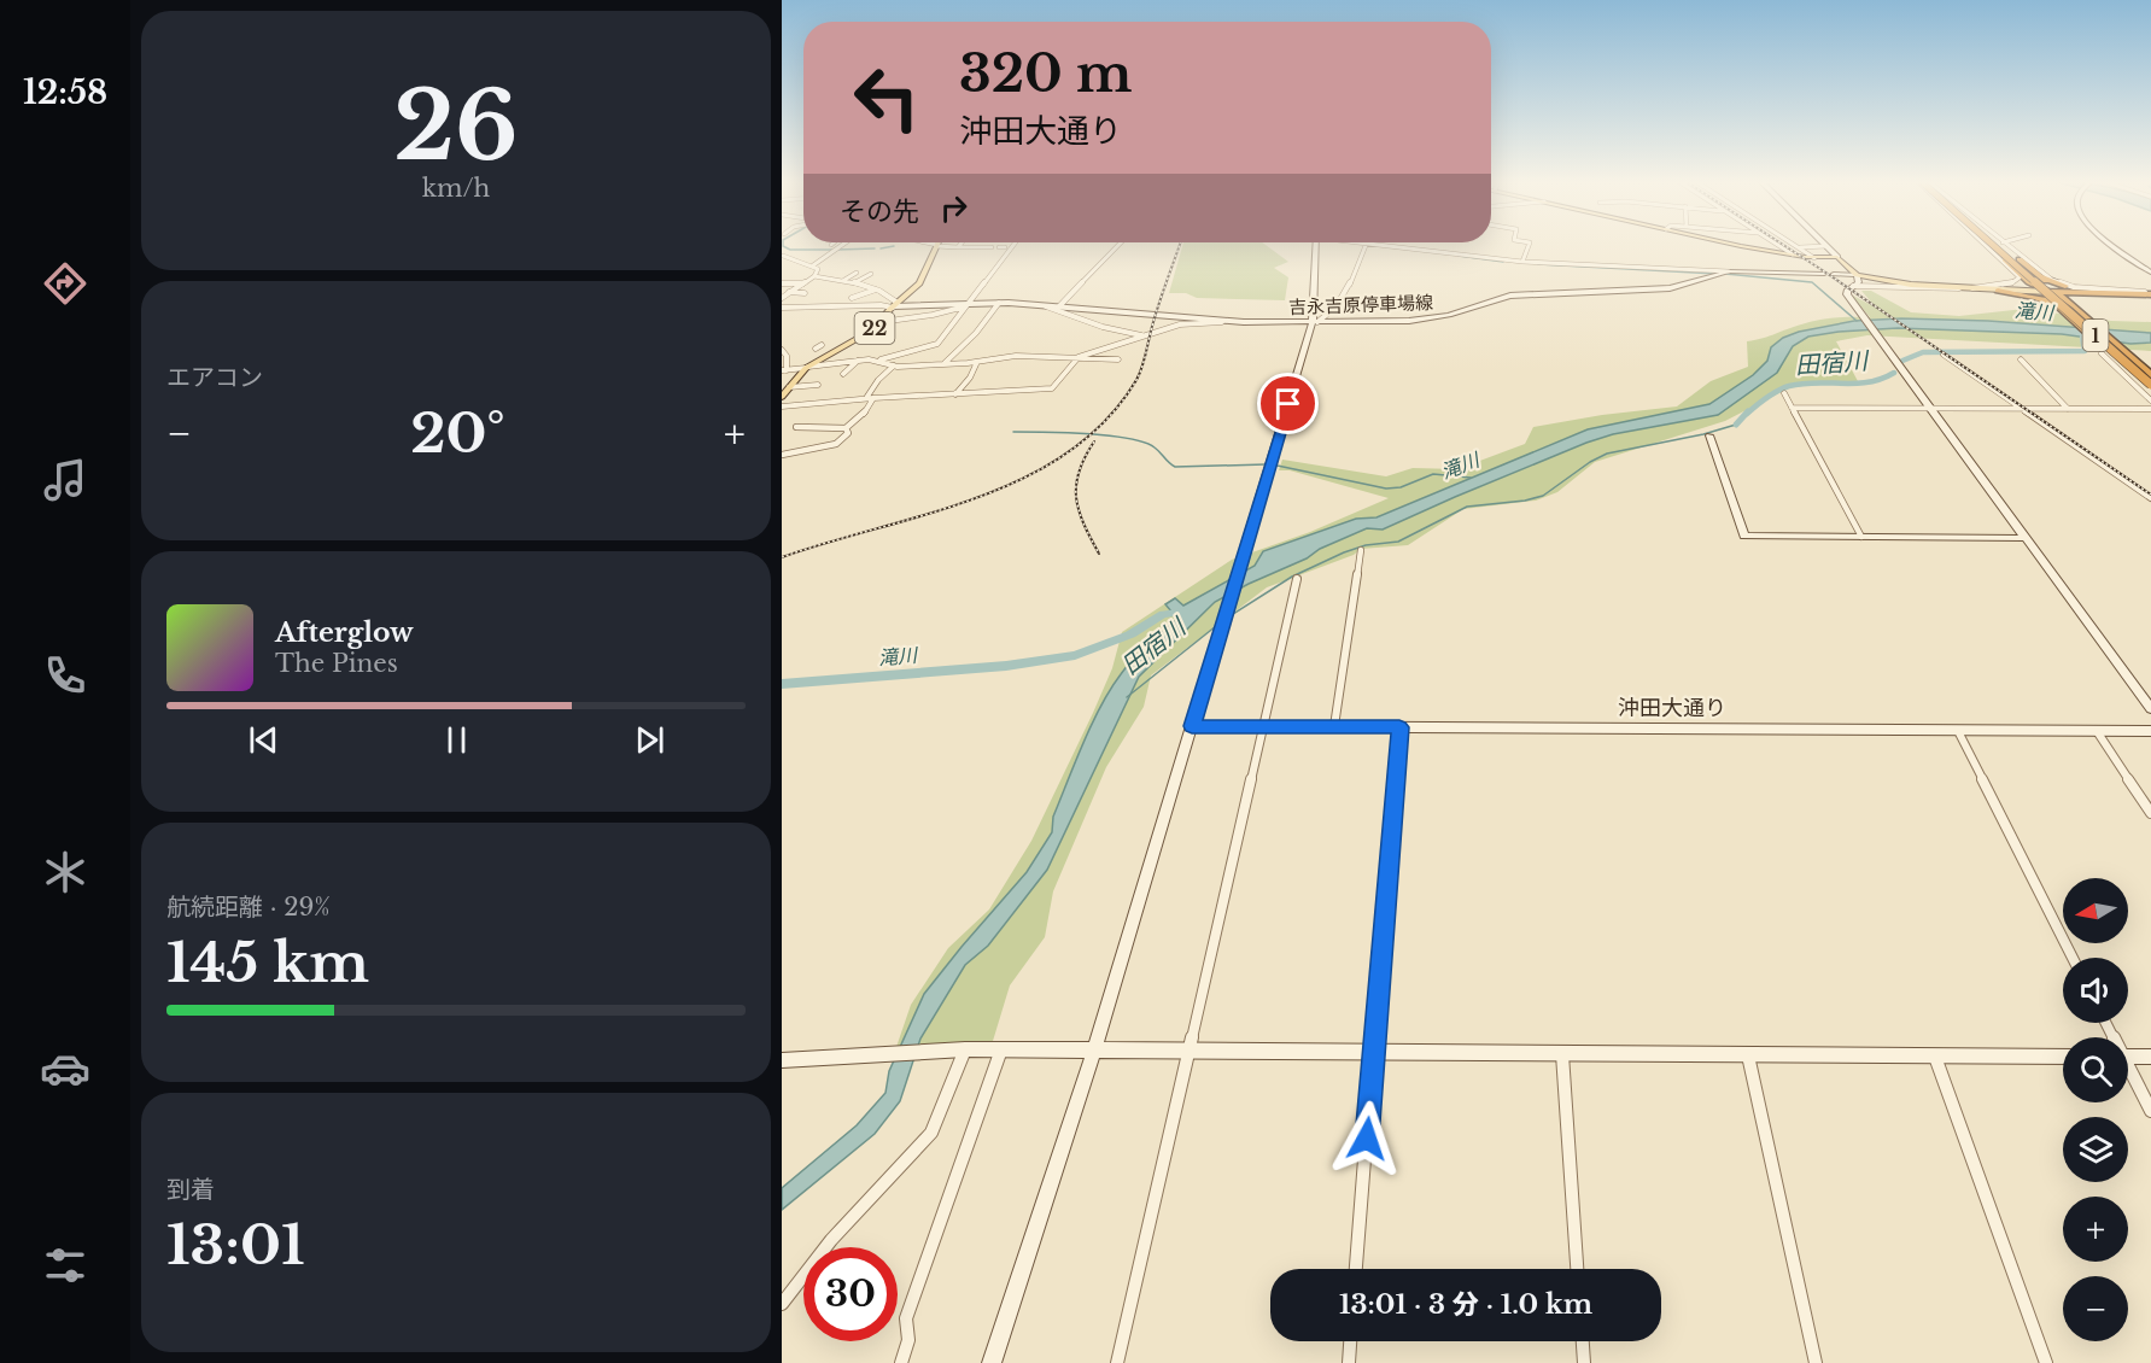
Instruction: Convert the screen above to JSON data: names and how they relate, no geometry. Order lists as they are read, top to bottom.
{
  "streets": {
    "highway": ["1"],
    "main road": ["22"],
    "street": ["吉永吉原停車場線", "沖田大通り"]
  },
  "crossings": [
    ["吉永吉原停車場線", "22"]
  ],
  "water": ["滝川", "田宿川"],
  "north": "left",
  "page": {
    "tabs": "12:58",
    "tile": [
      ["26", "km/h"],
      "エアコン",
      ["航続距離 · 29%", "145 km"],
      ["到着", "13:01"]
    ],
    "turn": ["320 m", "沖田大通り"],
    "then": "その先",
    "heat": ["−", "20°", "+"],
    "song": ["Afterglow", "The Pines"],
    "map_buttons": ["+", "−"],
    "limit": "30",
    "trip": "13:01 · 3 分 · 1.0 km"
  }
}
